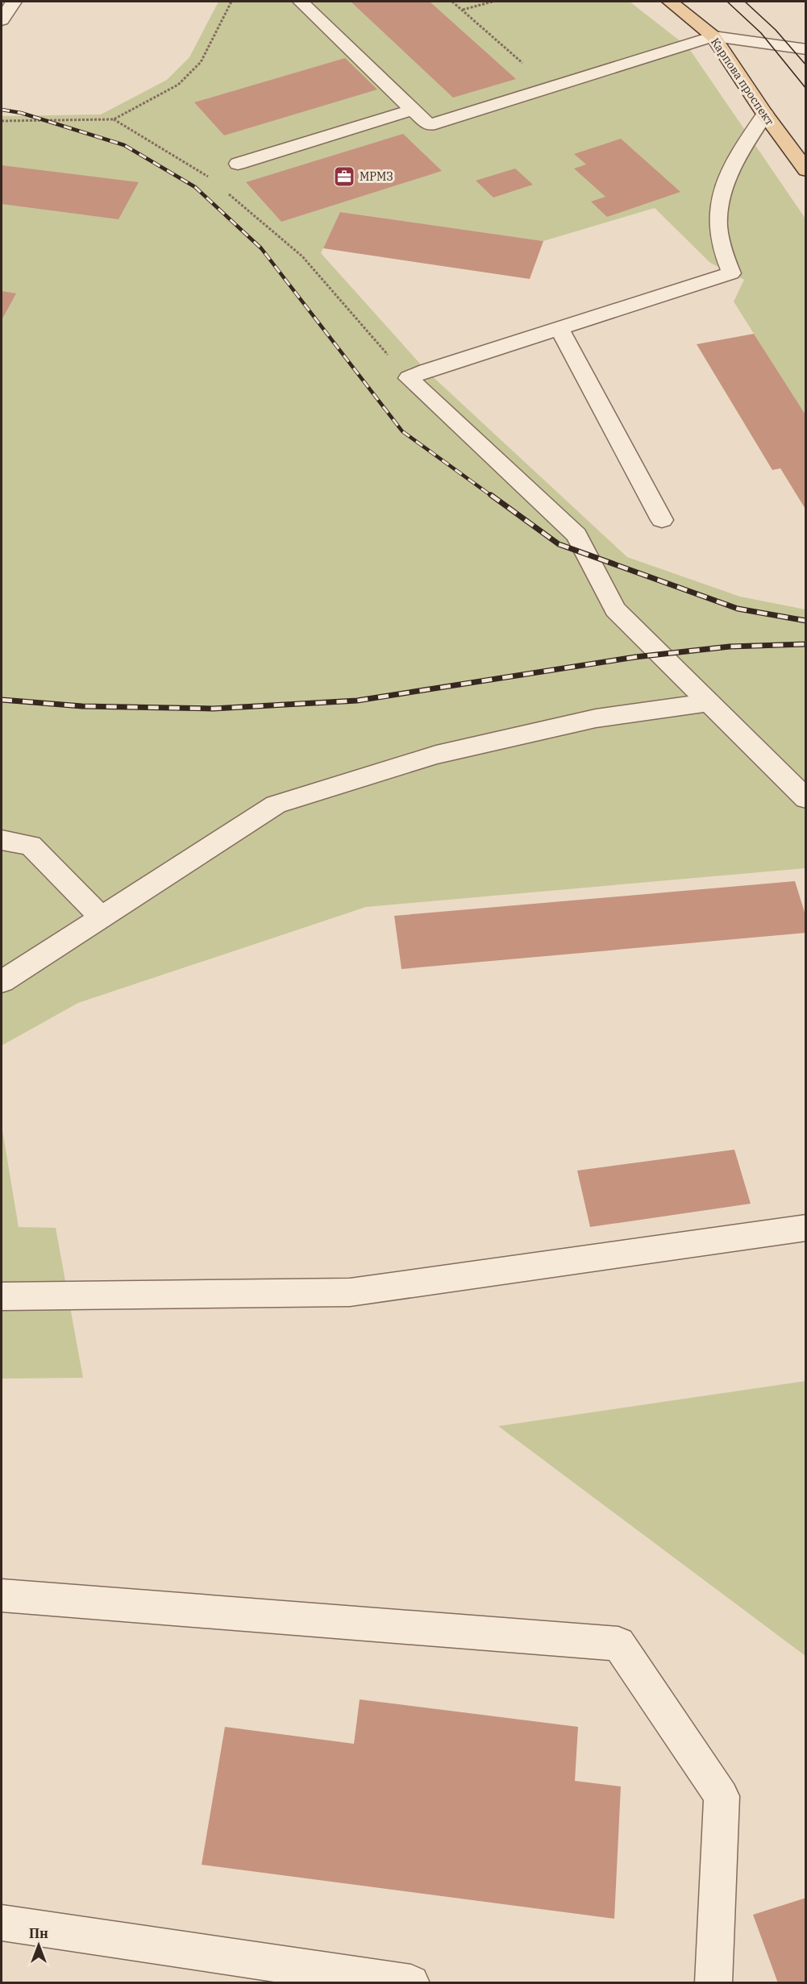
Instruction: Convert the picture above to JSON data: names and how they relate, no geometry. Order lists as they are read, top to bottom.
{
  "streets": {
    "main road": ["Карпова проспект"]
  },
  "places": {
    "office": ["МРМЗ"]
  },
  "north": "top"
}
